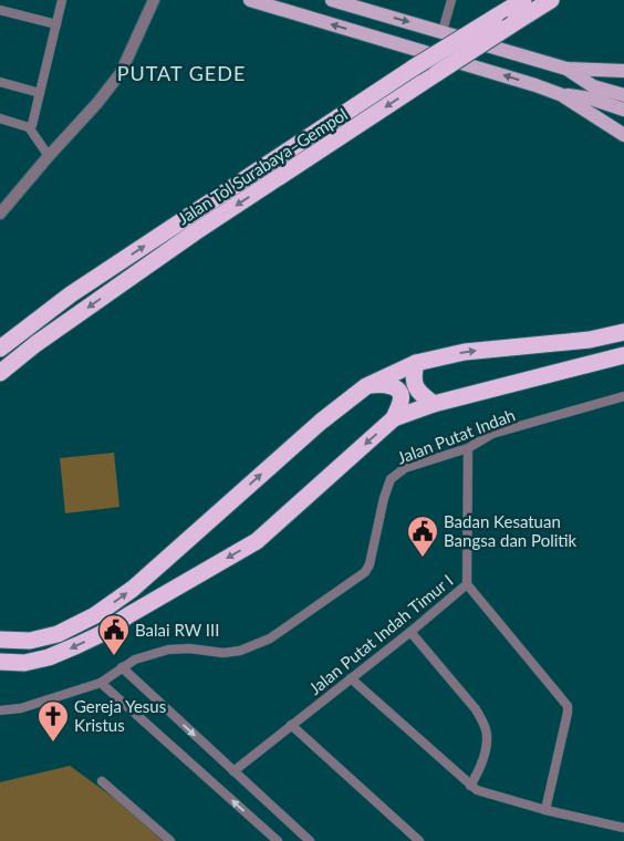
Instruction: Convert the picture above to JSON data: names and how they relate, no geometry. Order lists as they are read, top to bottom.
{
  "streets": {
    "highway": ["Jalan Tol Surabaya–Gempol"],
    "street": ["Jalan Putat Indah", "Jalan Putat Indah Timur I"]
  },
  "crossings": [
    ["Jalan Putat Indah", "Jalan Putat Indah Timur I"]
  ],
  "districts": ["PUTAT GEDE"],
  "places": {
    "public building": ["Badan Kesatuan Bangsa dan Politik", "Balai RW III"],
    "church": ["Gereja Yesus Kristus"]
  }
}
